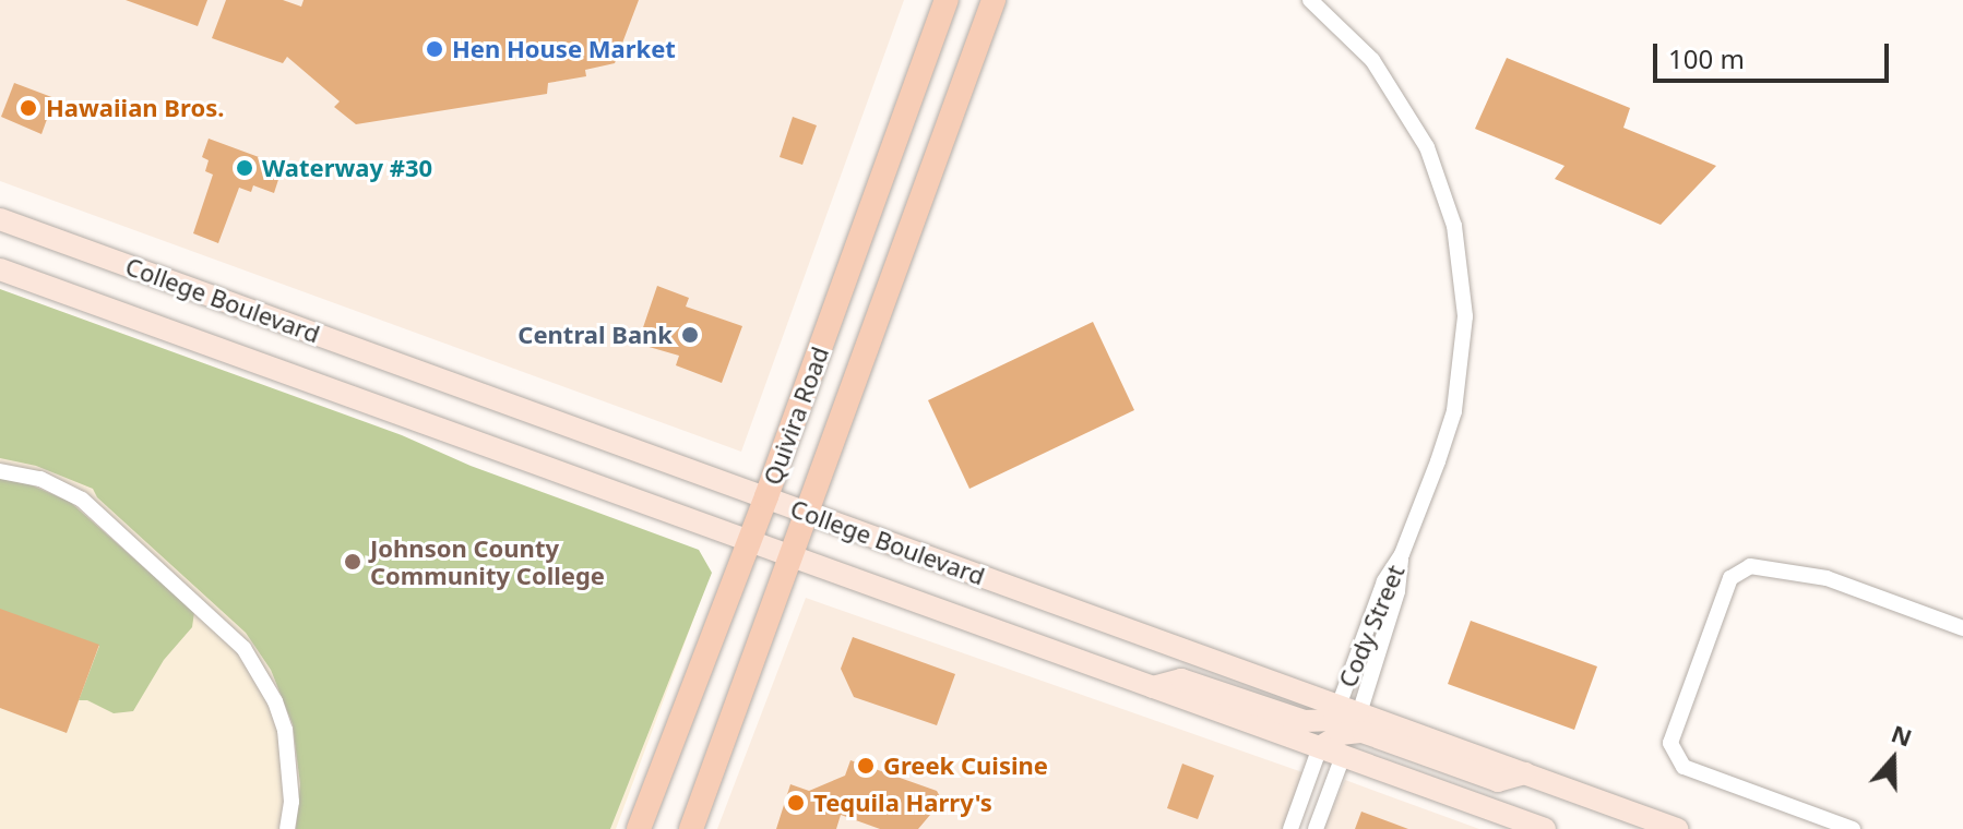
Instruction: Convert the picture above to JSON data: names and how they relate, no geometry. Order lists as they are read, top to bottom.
{
  "streets": {
    "main road": ["College Boulevard", "Quivira Road"],
    "street": ["Cody Street"]
  },
  "crossings": [
    ["College Boulevard", "Quivira Road"],
    ["College Boulevard", "Cody Street"]
  ],
  "places": [
    "Hen House Market",
    "Hawaiian Bros.",
    "Waterway #30",
    "Central Bank",
    "Johnson County Community College",
    "Greek Cuisine",
    "Tequila Harry's"
  ],
  "scale_bar": "100 m",
  "north": "top"
}
